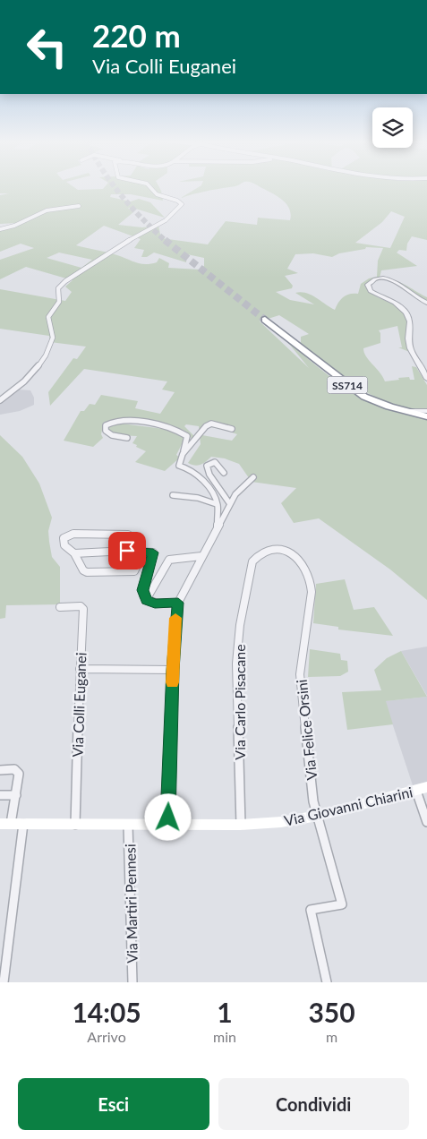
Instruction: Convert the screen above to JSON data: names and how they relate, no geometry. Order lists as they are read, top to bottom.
{
  "streets": {
    "highway": ["SS714"],
    "main road": ["Via Giovanni Chiarini"],
    "street": [
      "Via Carlo Pisacane",
      "Via Colli Euganei",
      "Via Felice Orsini",
      "Via Martiri Pennesi"
    ]
  },
  "crossings": [
    ["Via Carlo Pisacane", "Via Felice Orsini"],
    ["Via Carlo Pisacane", "Via Giovanni Chiarini"],
    ["Via Colli Euganei", "Via Giovanni Chiarini"],
    ["Via Felice Orsini", "Via Giovanni Chiarini"],
    ["Via Giovanni Chiarini", "Via Martiri Pennesi"]
  ],
  "page": {
    "turn": ["220 m", "Via Colli Euganei"],
    "eta": [
      "14:05",
      "Arrivo",
      "1",
      "min",
      "350",
      "m"
    ],
    "buttons": ["Esci", "Condividi"]
  }
}
